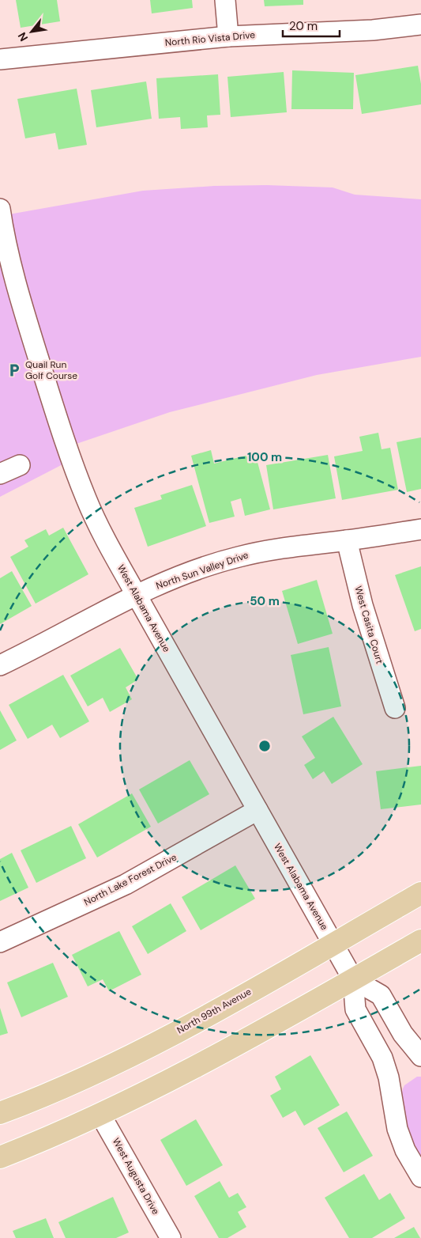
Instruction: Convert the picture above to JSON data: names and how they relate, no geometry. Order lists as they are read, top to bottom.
{
  "streets": {
    "main road": ["North 99th Avenue"],
    "street": [
      "North Rio Vista Drive",
      "North Sun Valley Drive",
      "West Alabama Avenue",
      "West Casita Court",
      "North Lake Forest Drive",
      "West Augusta Drive"
    ]
  },
  "crossings": [
    ["North Sun Valley Drive", "West Alabama Avenue"],
    ["North Sun Valley Drive", "West Casita Court"],
    ["West Alabama Avenue", "North Lake Forest Drive"],
    ["West Alabama Avenue", "North 99th Avenue"]
  ],
  "places": {
    "parking": ["Quail Run Golf Course"]
  },
  "scale_bar": "20 m",
  "north": "bottom left",
  "rings": ["100 m", "50 m"]
}
